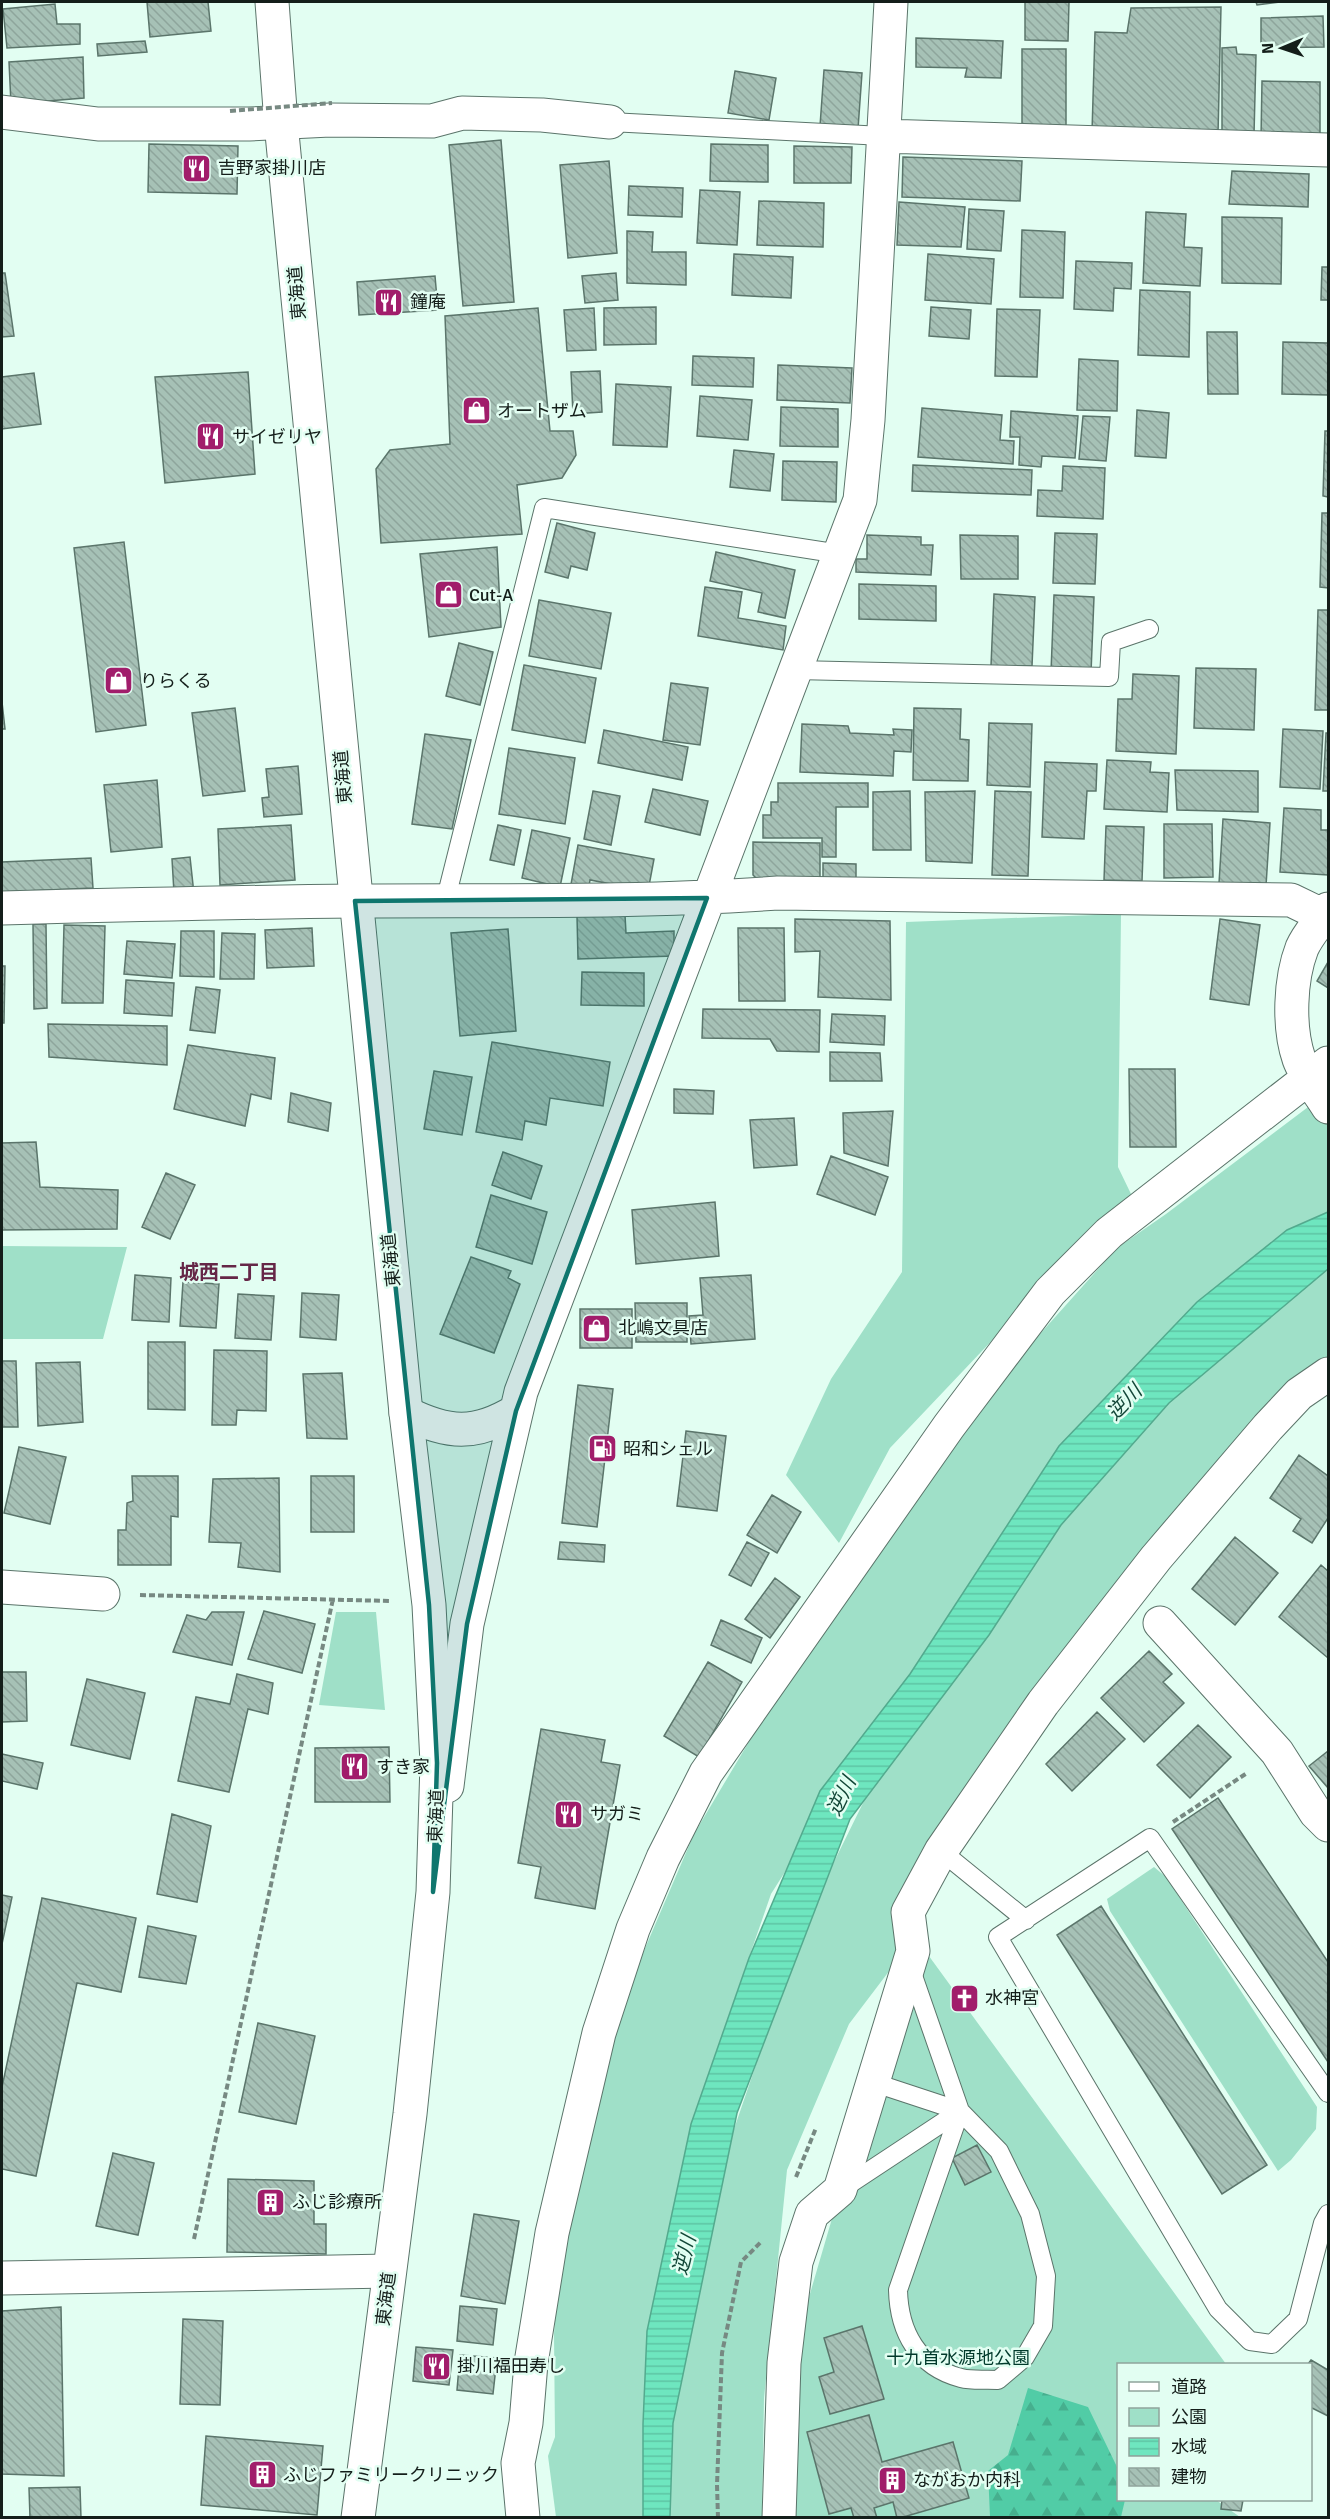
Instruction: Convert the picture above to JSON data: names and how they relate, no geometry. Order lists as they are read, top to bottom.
{
  "streets": {
    "street": ["東海道"]
  },
  "districts": ["城西二丁目"],
  "water": ["逆川"],
  "parks": ["十九首水源地公園"],
  "places": {
    "restaurant": [
      "吉野家掛川店",
      "鐘庵",
      "サイゼリヤ",
      "すき家",
      "サガミ",
      "掛川福田寿し"
    ],
    "shop": [
      "オートザム",
      "Cut-A",
      "りらくる",
      "北嶋文具店"
    ],
    "fuel station": ["昭和シェル"],
    "church": ["水神宮"],
    "building": ["ふじ診療所", "ふじファミリークリニック", "ながおか内科"]
  },
  "legend": [
    "道路",
    "公園",
    "水域",
    "建物"
  ],
  "north": "left"
}
